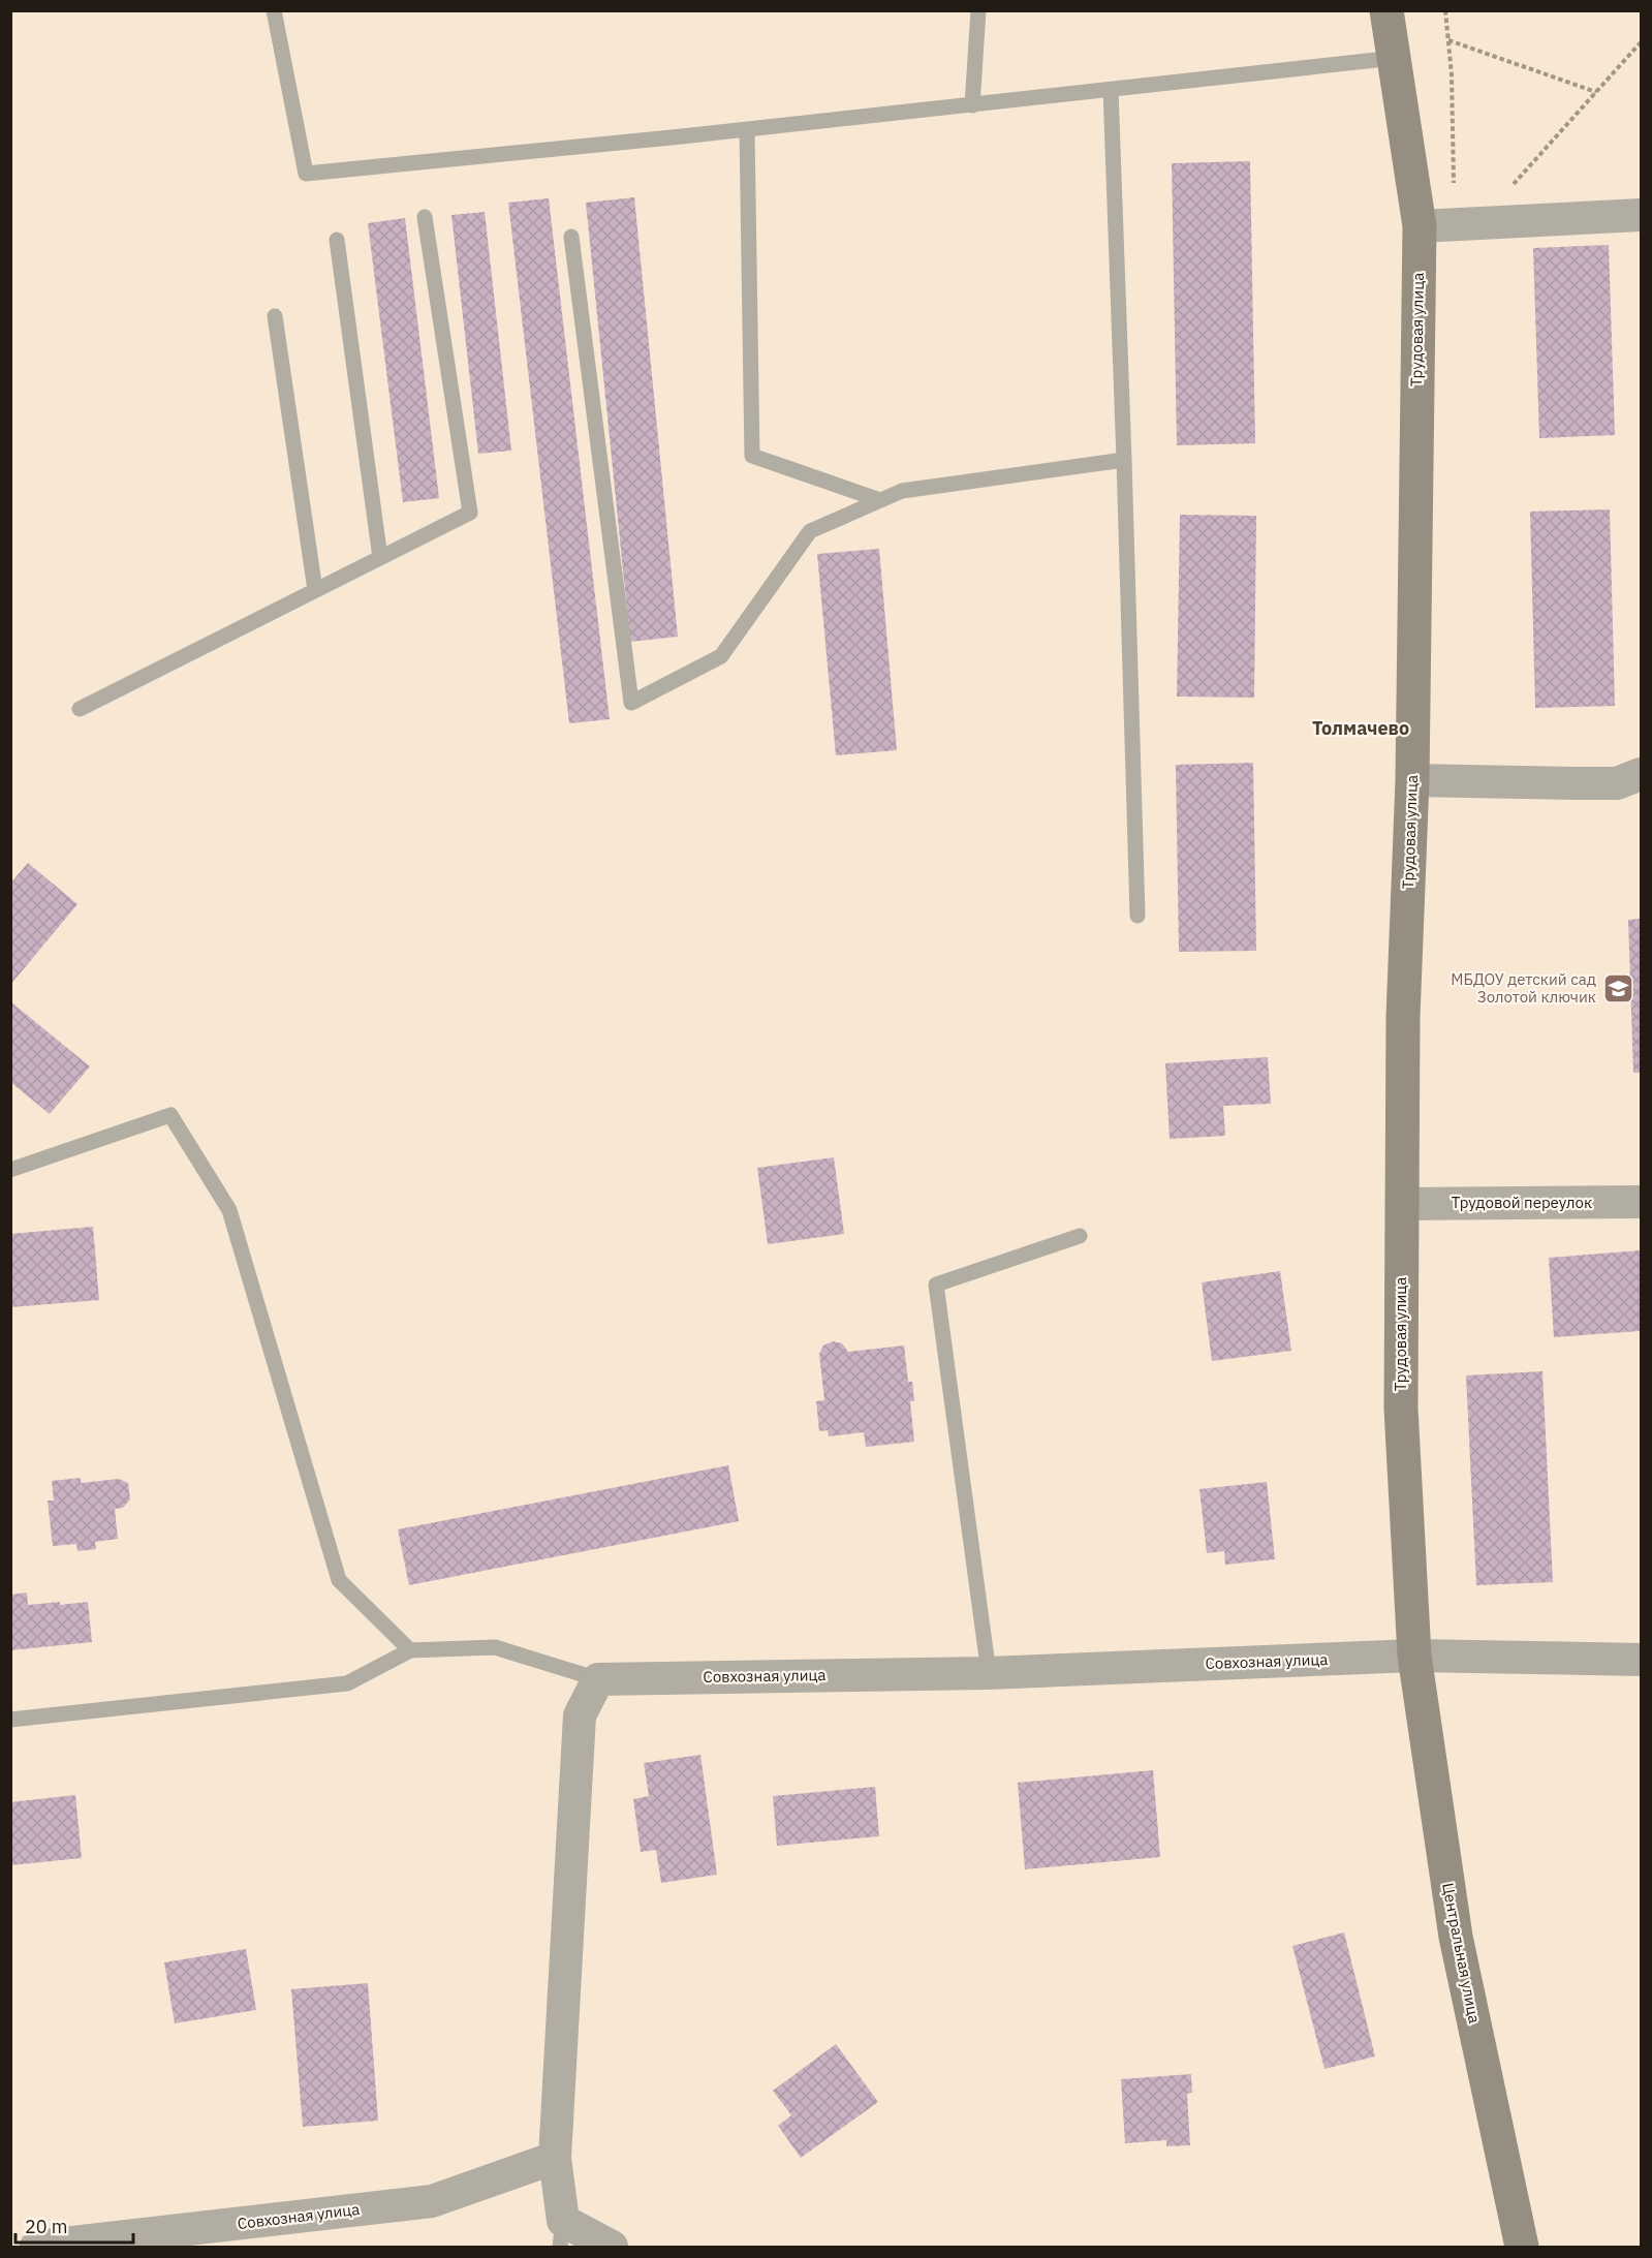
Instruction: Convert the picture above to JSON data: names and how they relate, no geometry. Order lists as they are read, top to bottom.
{
  "streets": {
    "street": [
      "Трудовая улица",
      "Трудовой переулок",
      "Совхозная улица",
      "Центральная улица"
    ]
  },
  "crossings": [
    ["Трудовая улица", "Трудовой переулок"],
    ["Трудовая улица", "Совхозная улица"],
    ["Трудовая улица", "Центральная улица"],
    ["Совхозная улица", "Центральная улица"]
  ],
  "districts": ["Толмачево"],
  "places": {
    "school or university": ["МБДОУ детский сад Золотой ключик"]
  },
  "scale_bar": "20 m"
}
